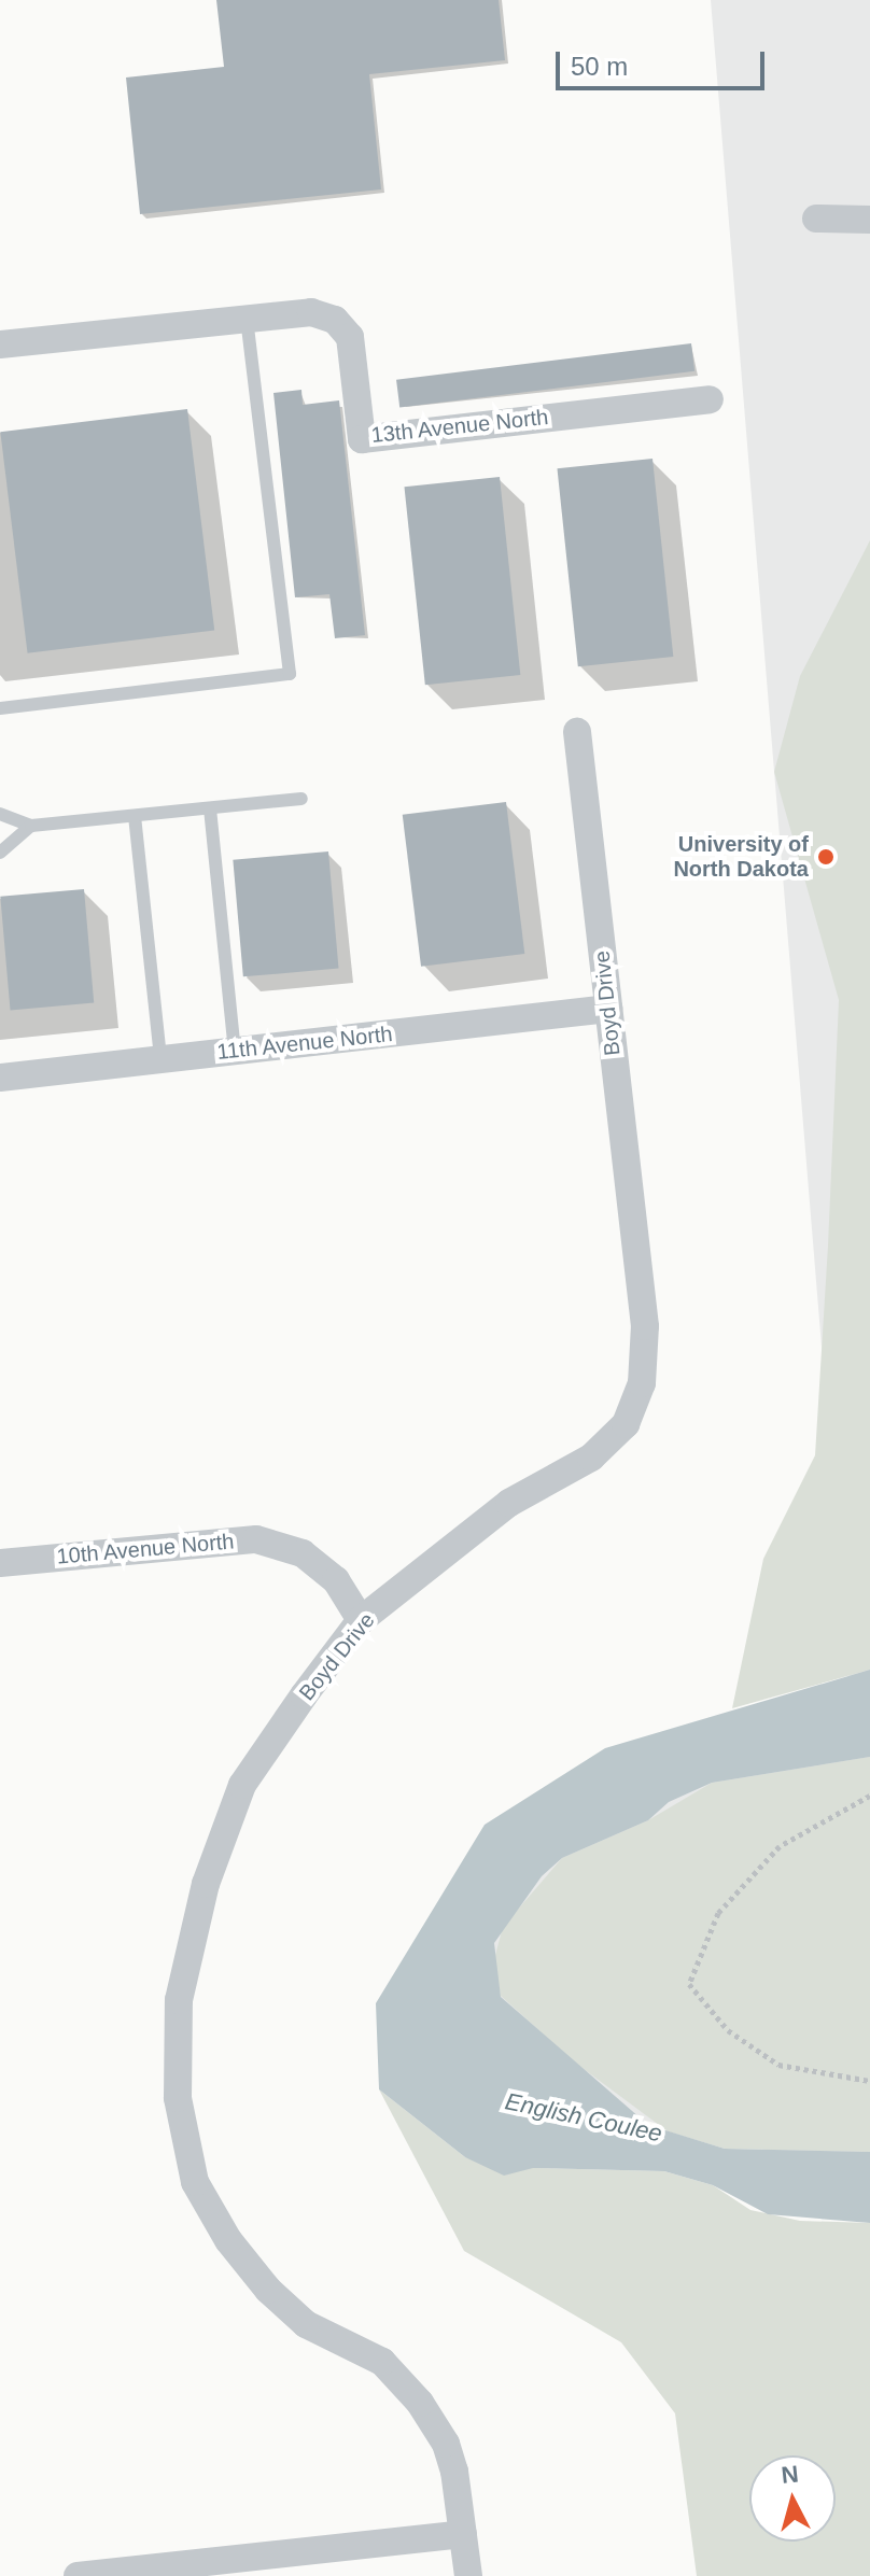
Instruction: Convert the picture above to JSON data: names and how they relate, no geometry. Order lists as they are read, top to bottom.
{
  "streets": {
    "street": [
      "13th Avenue North",
      "Boyd Drive",
      "11th Avenue North",
      "10th Avenue North"
    ]
  },
  "crossings": [
    ["Boyd Drive", "11th Avenue North"],
    ["Boyd Drive", "10th Avenue North"]
  ],
  "water": ["English Coulee"],
  "places": ["University of North Dakota"],
  "scale_bar": "50 m",
  "north": "top"
}
